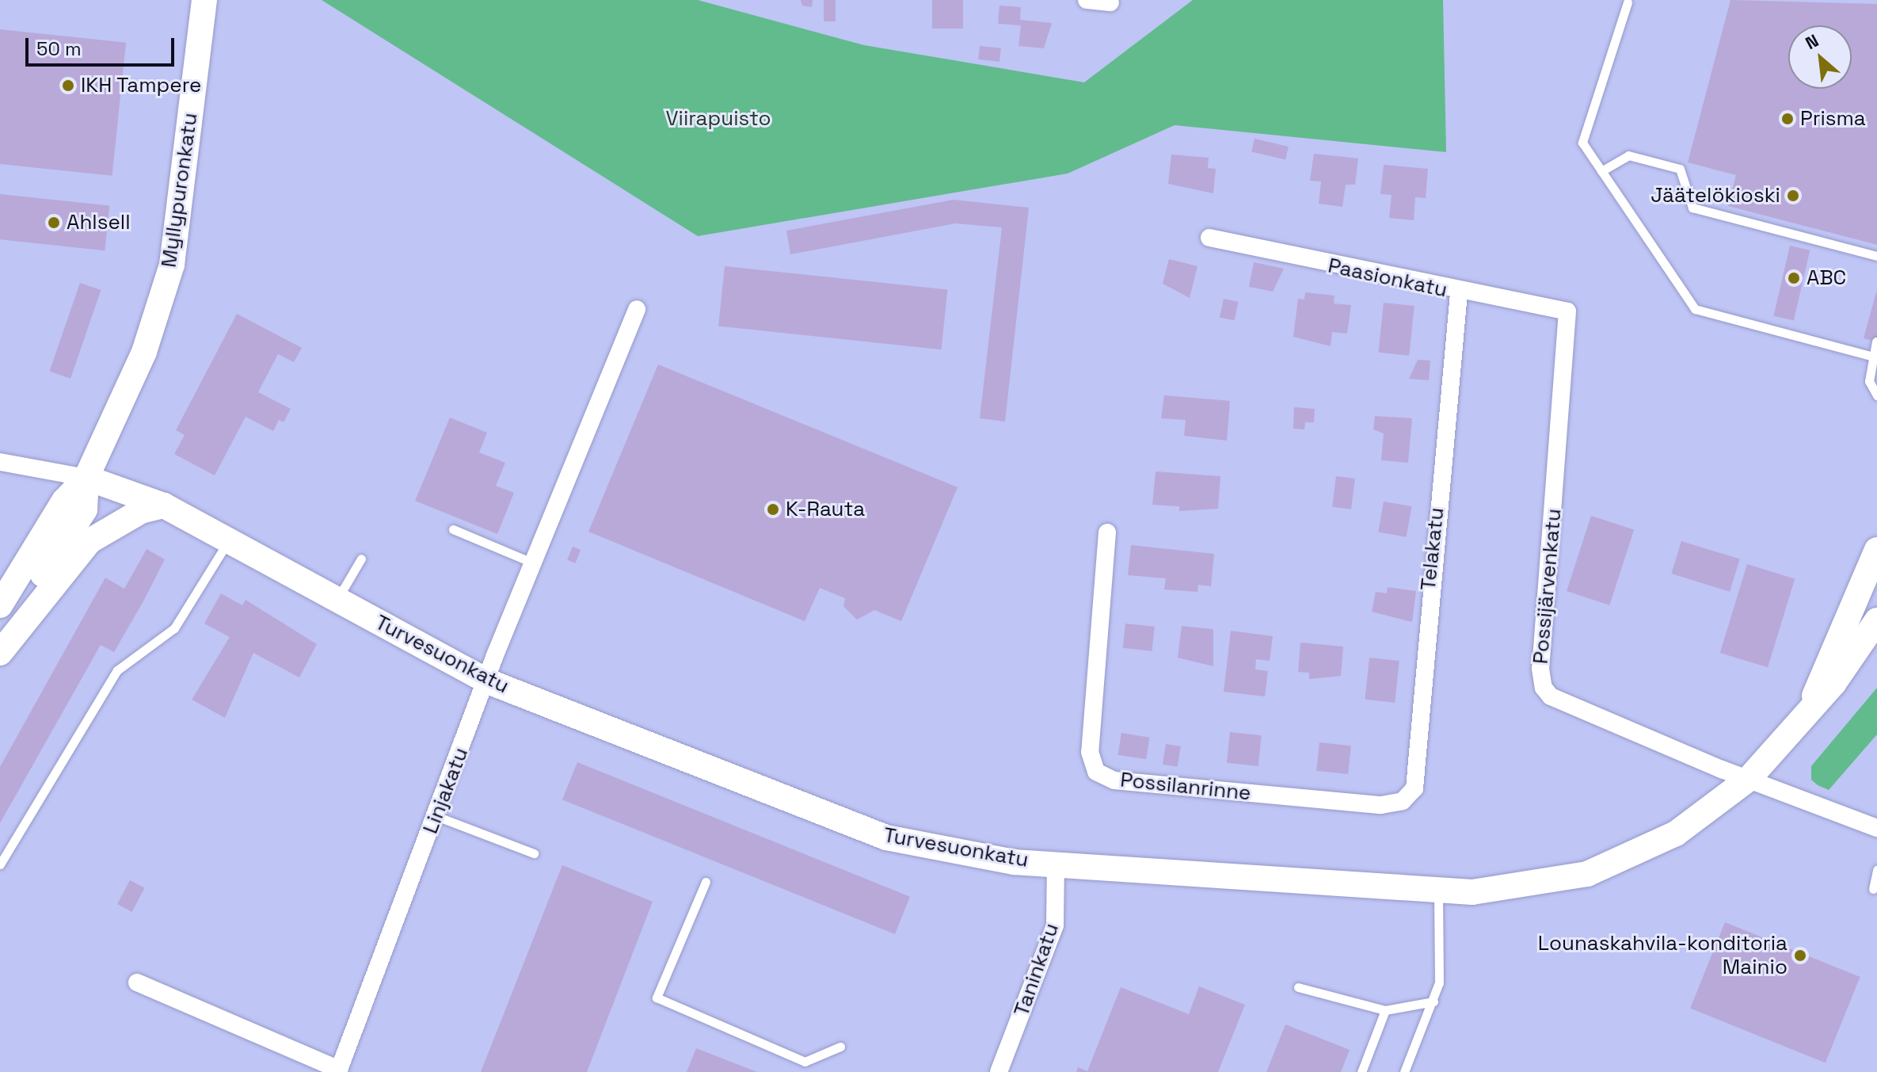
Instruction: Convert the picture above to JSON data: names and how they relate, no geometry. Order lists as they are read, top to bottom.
{
  "streets": {
    "main road": ["Myllypuronkatu", "Turvesuonkatu"],
    "street": [
      "Paasionkatu",
      "Telakatu",
      "Possijärvenkatu",
      "Possilanrinne",
      "Linjakatu",
      "Taninkatu"
    ]
  },
  "crossings": [
    ["Myllypuronkatu", "Turvesuonkatu"],
    ["Paasionkatu", "Telakatu"],
    ["Paasionkatu", "Possijärvenkatu"],
    ["Telakatu", "Possilanrinne"],
    ["Possijärvenkatu", "Turvesuonkatu"],
    ["Turvesuonkatu", "Linjakatu"],
    ["Turvesuonkatu", "Taninkatu"]
  ],
  "parks": ["Viirapuisto"],
  "places": [
    "IKH Tampere",
    "Prisma",
    "Jäätelökioski",
    "Ahlsell",
    "ABC",
    "K-Rauta",
    "Lounaskahvila-konditoria Mainio"
  ],
  "scale_bar": "50 m",
  "north": "top left"
}
